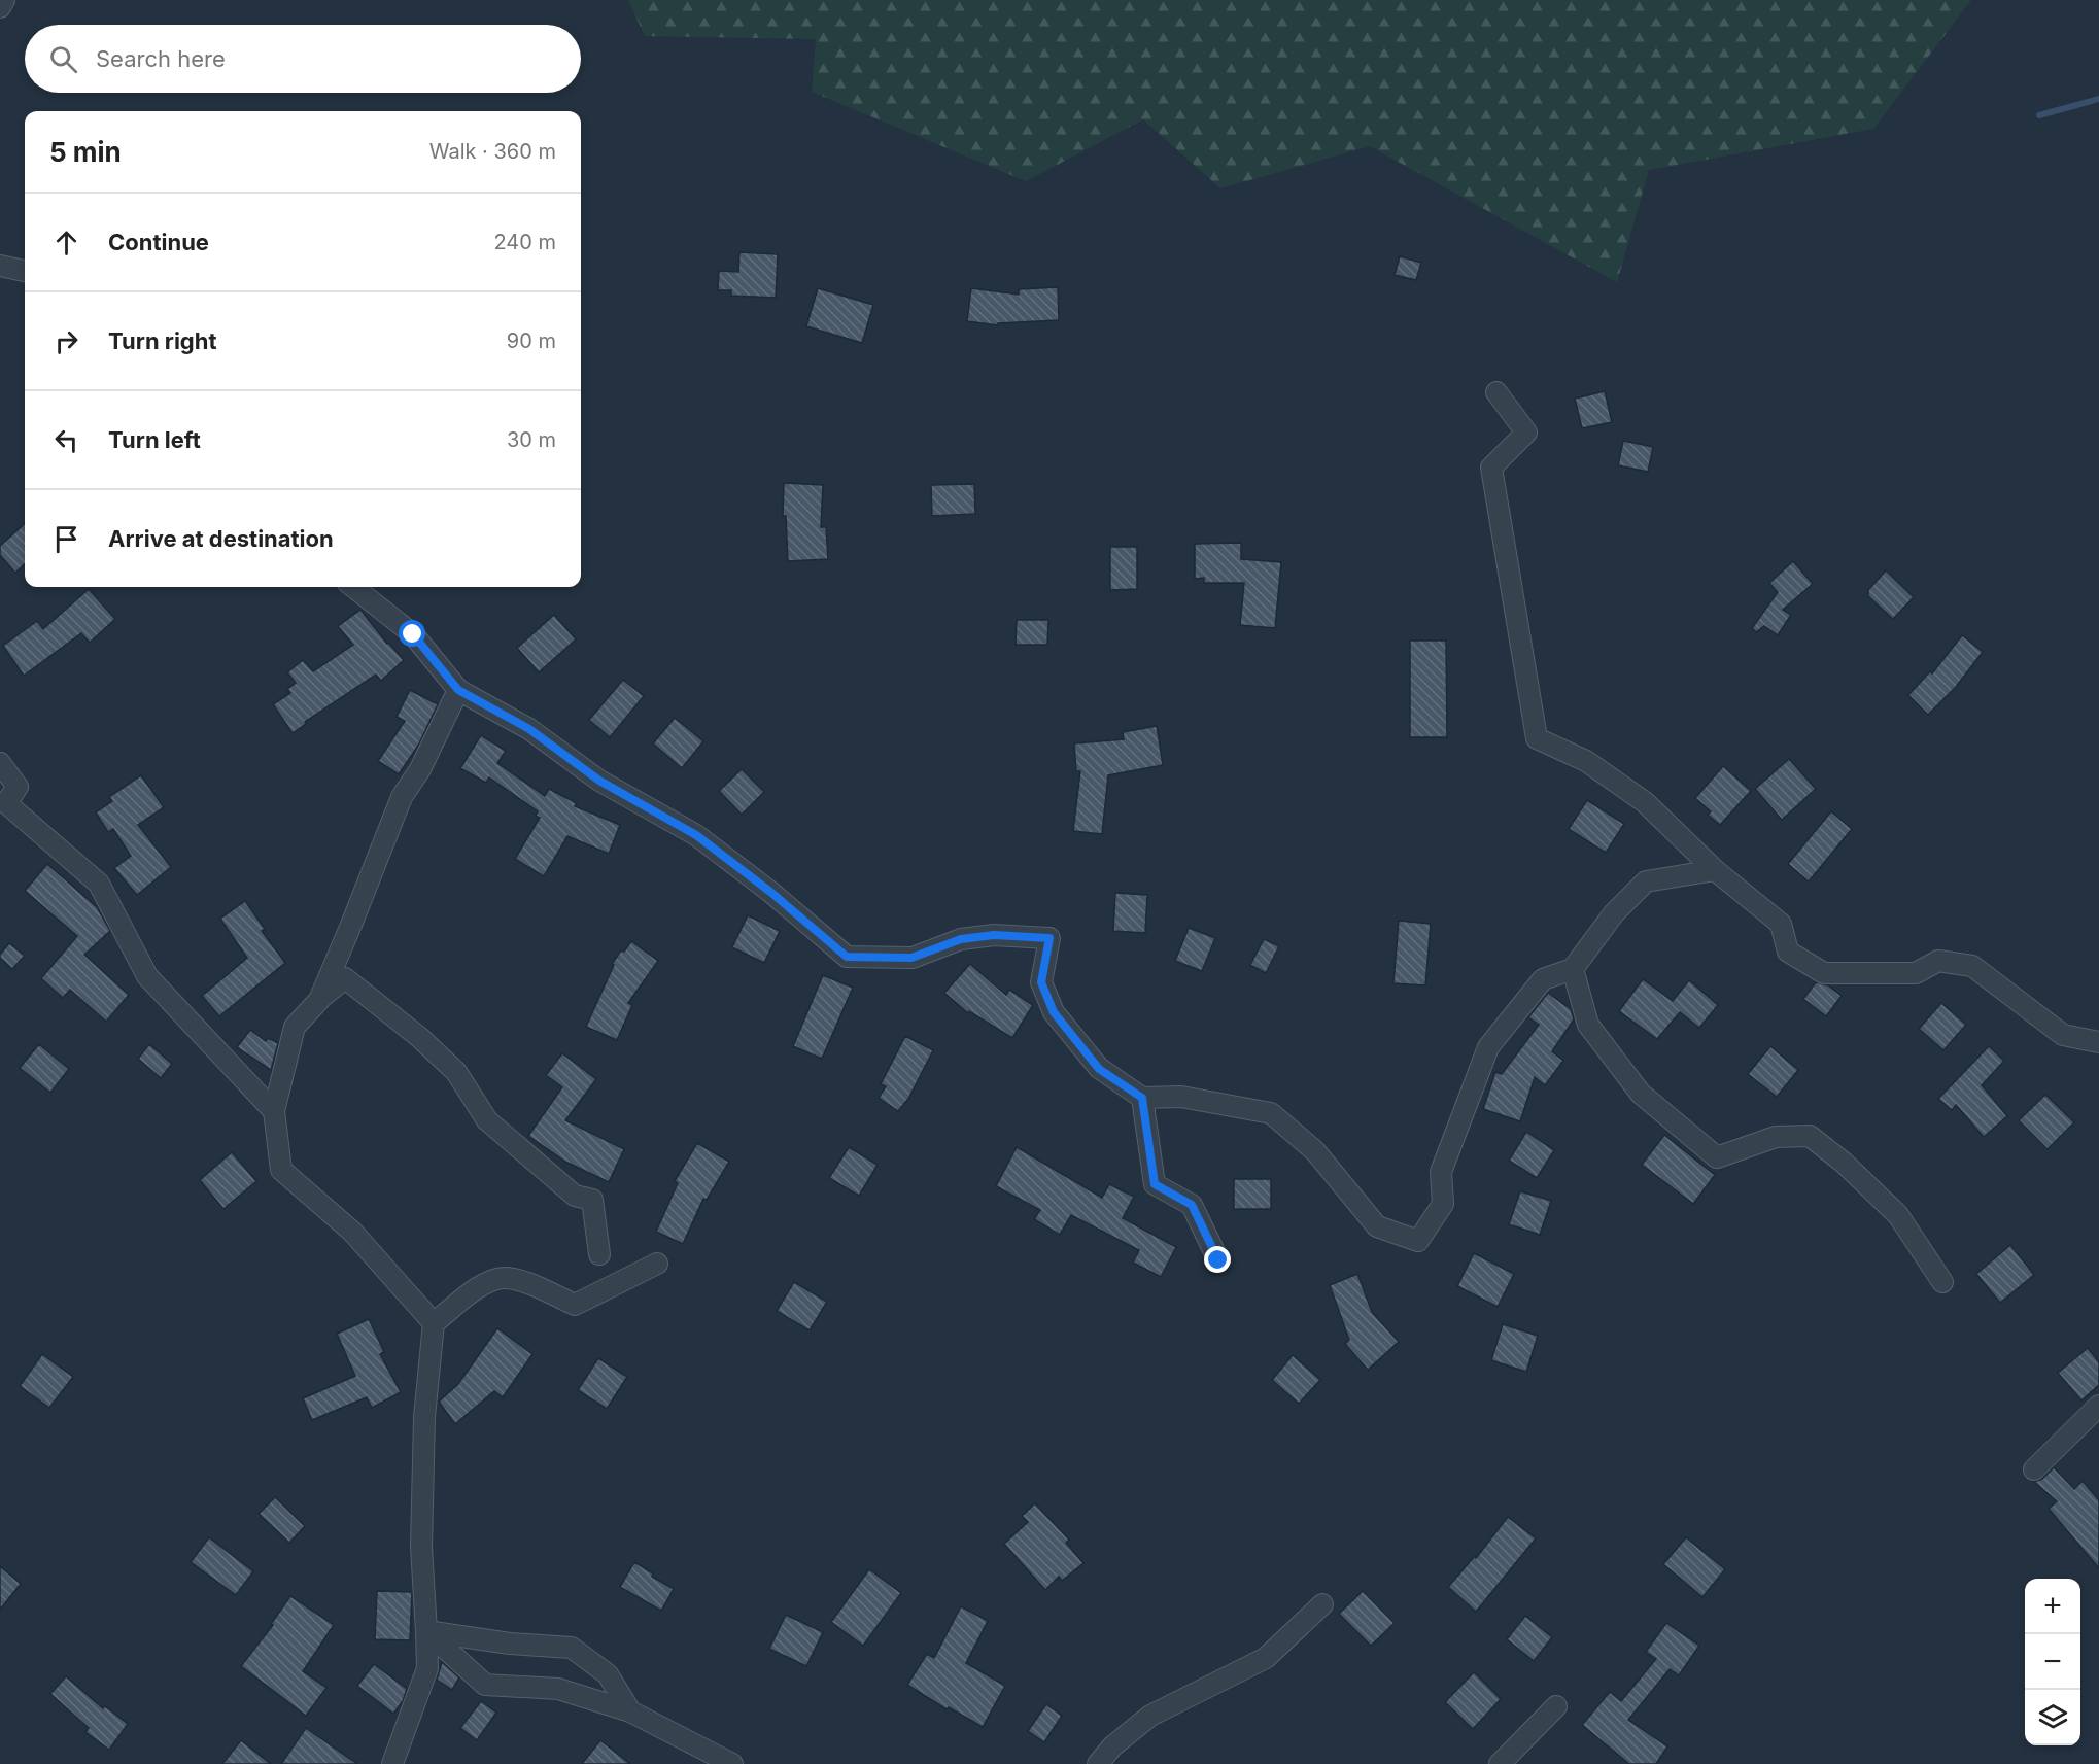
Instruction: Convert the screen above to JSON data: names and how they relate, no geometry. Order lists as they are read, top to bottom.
{
  "page": {
    "search": "Search here",
    "heading": ["5 min", "Walk · 360 m"],
    "list": [
      ["Continue", "240 m"],
      ["Turn right", "90 m"],
      ["Turn left", "30 m"],
      "Arrive at destination"
    ],
    "map_buttons": ["+", "−"]
  }
}
